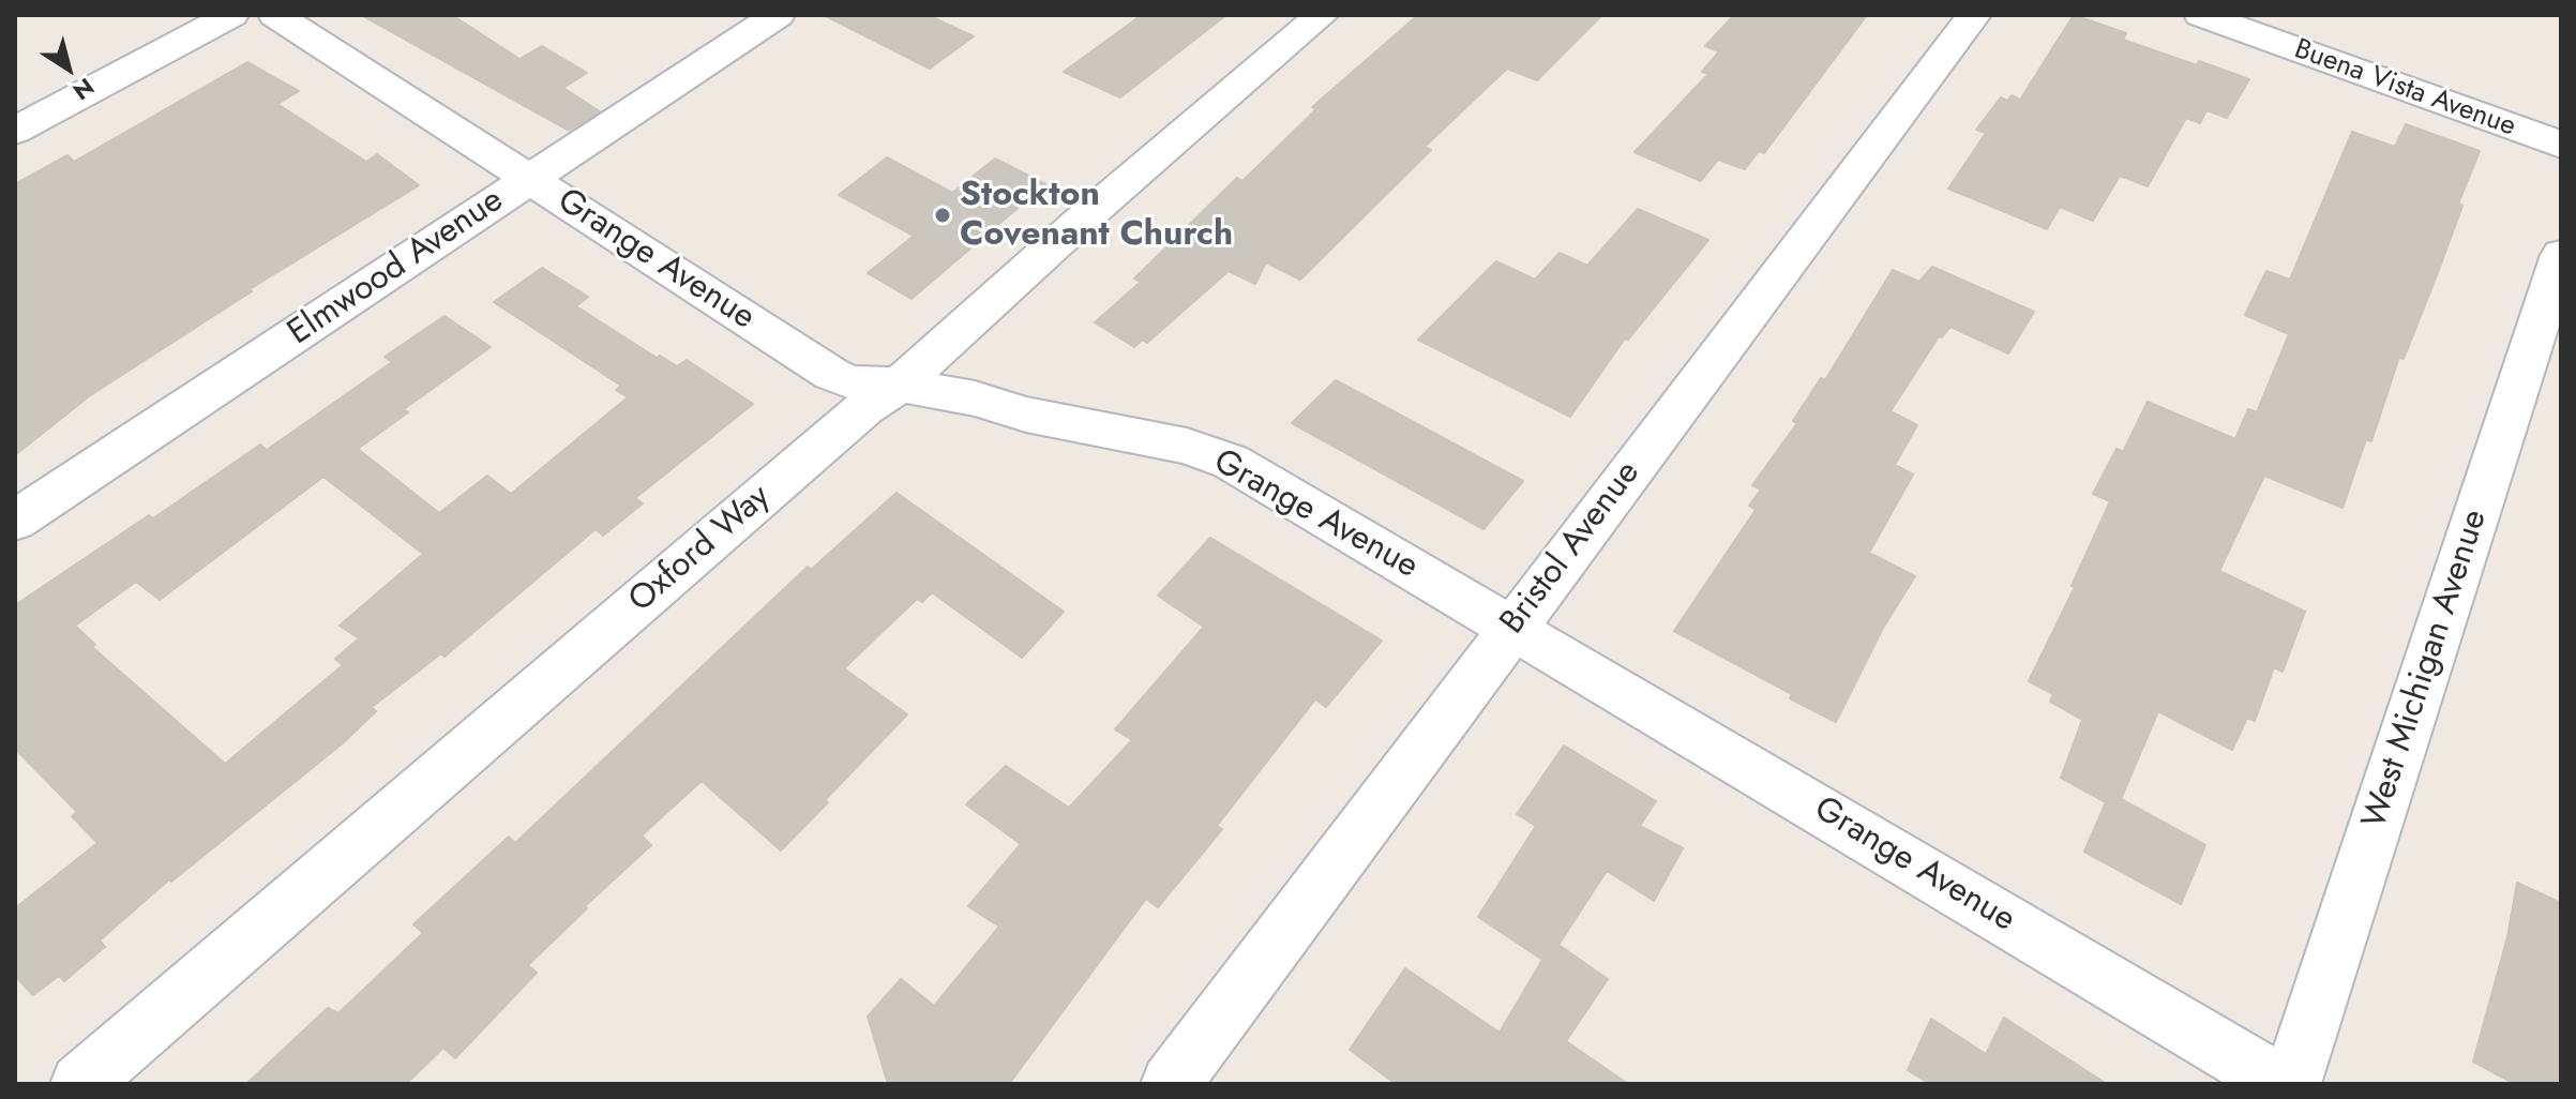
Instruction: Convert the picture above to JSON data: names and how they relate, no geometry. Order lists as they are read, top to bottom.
{
  "streets": {
    "street": [
      "Buena Vista Avenue",
      "Grange Avenue",
      "Elmwood Avenue",
      "Bristol Avenue",
      "Oxford Way",
      "West Michigan Avenue"
    ]
  },
  "crossings": [
    ["Grange Avenue", "Elmwood Avenue"],
    ["Grange Avenue", "Bristol Avenue"],
    ["Grange Avenue", "Oxford Way"]
  ],
  "places": ["Stockton Covenant Church"],
  "north": "bottom right"
}
